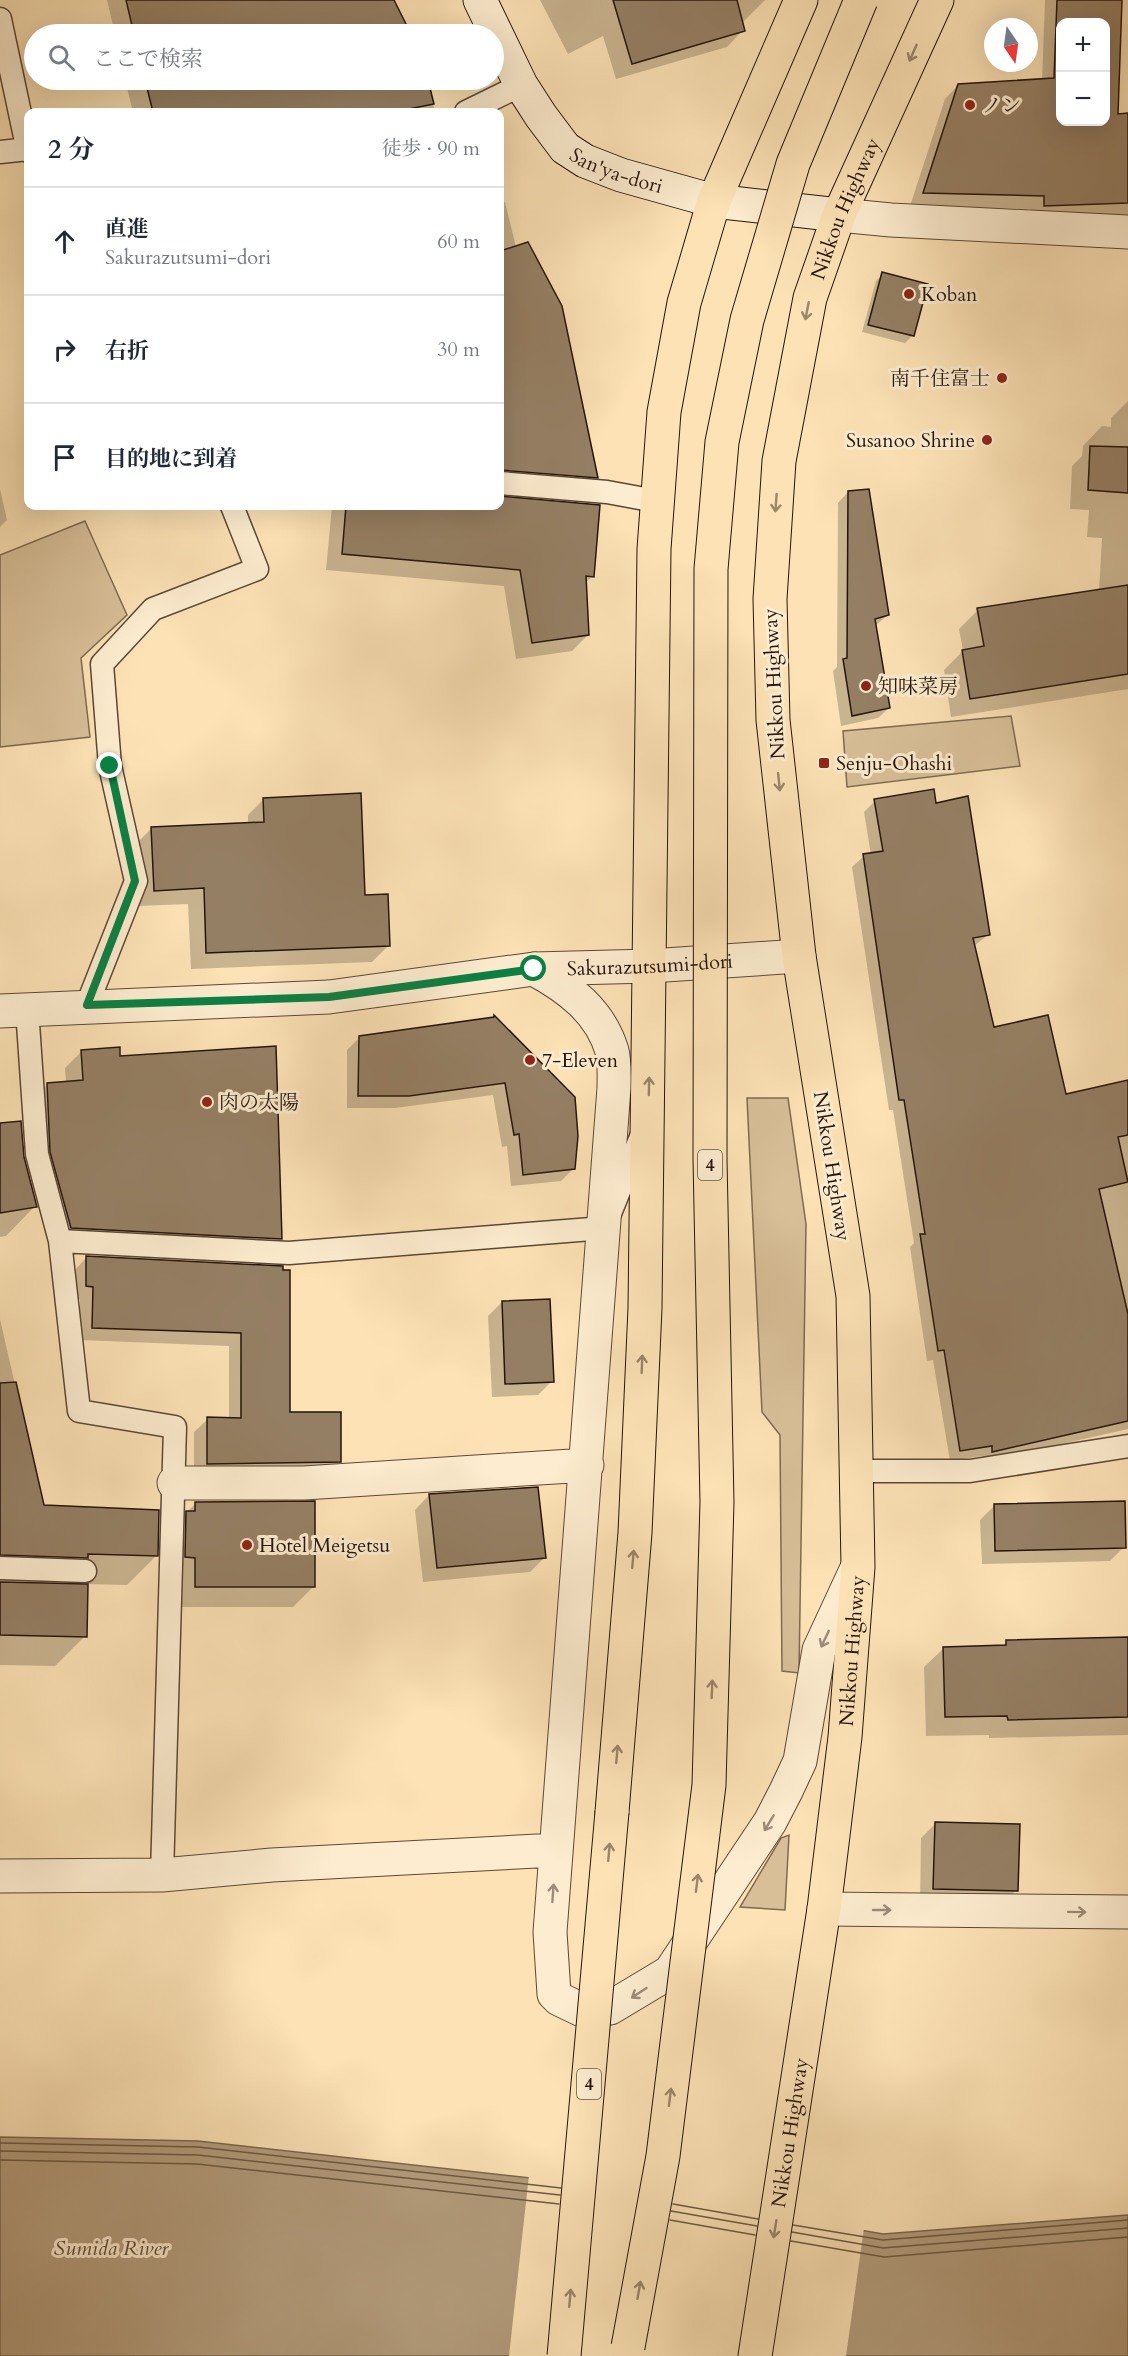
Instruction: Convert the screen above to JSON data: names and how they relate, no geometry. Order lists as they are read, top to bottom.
{
  "streets": {
    "highway": ["Nikkou Highway", "4"],
    "street": ["San'ya-dori", "Sakurazutsumi-dori"]
  },
  "crossings": [
    ["San'ya-dori", "Nikkou Highway"],
    ["San'ya-dori", "4"],
    ["Nikkou Highway", "Sakurazutsumi-dori"],
    ["Sakurazutsumi-dori", "4"]
  ],
  "water": ["Sumida River"],
  "places": {
    "other": [
      "ノン",
      "Koban",
      "南千住富士",
      "Susanoo Shrine",
      "知味菜房",
      "7-Eleven",
      "肉の太陽",
      "Hotel Meigetsu"
    ],
    "transit": ["Senju-Ohashi"]
  },
  "north": "bottom",
  "page": {
    "map_buttons": ["+", "−"],
    "search": "ここで検索",
    "heading": ["2 分", "徒歩 · 90 m"],
    "list": [
      ["直進", "Sakurazutsumi-dori", "60 m"],
      ["右折", "30 m"],
      "目的地に到着"
    ]
  }
}
